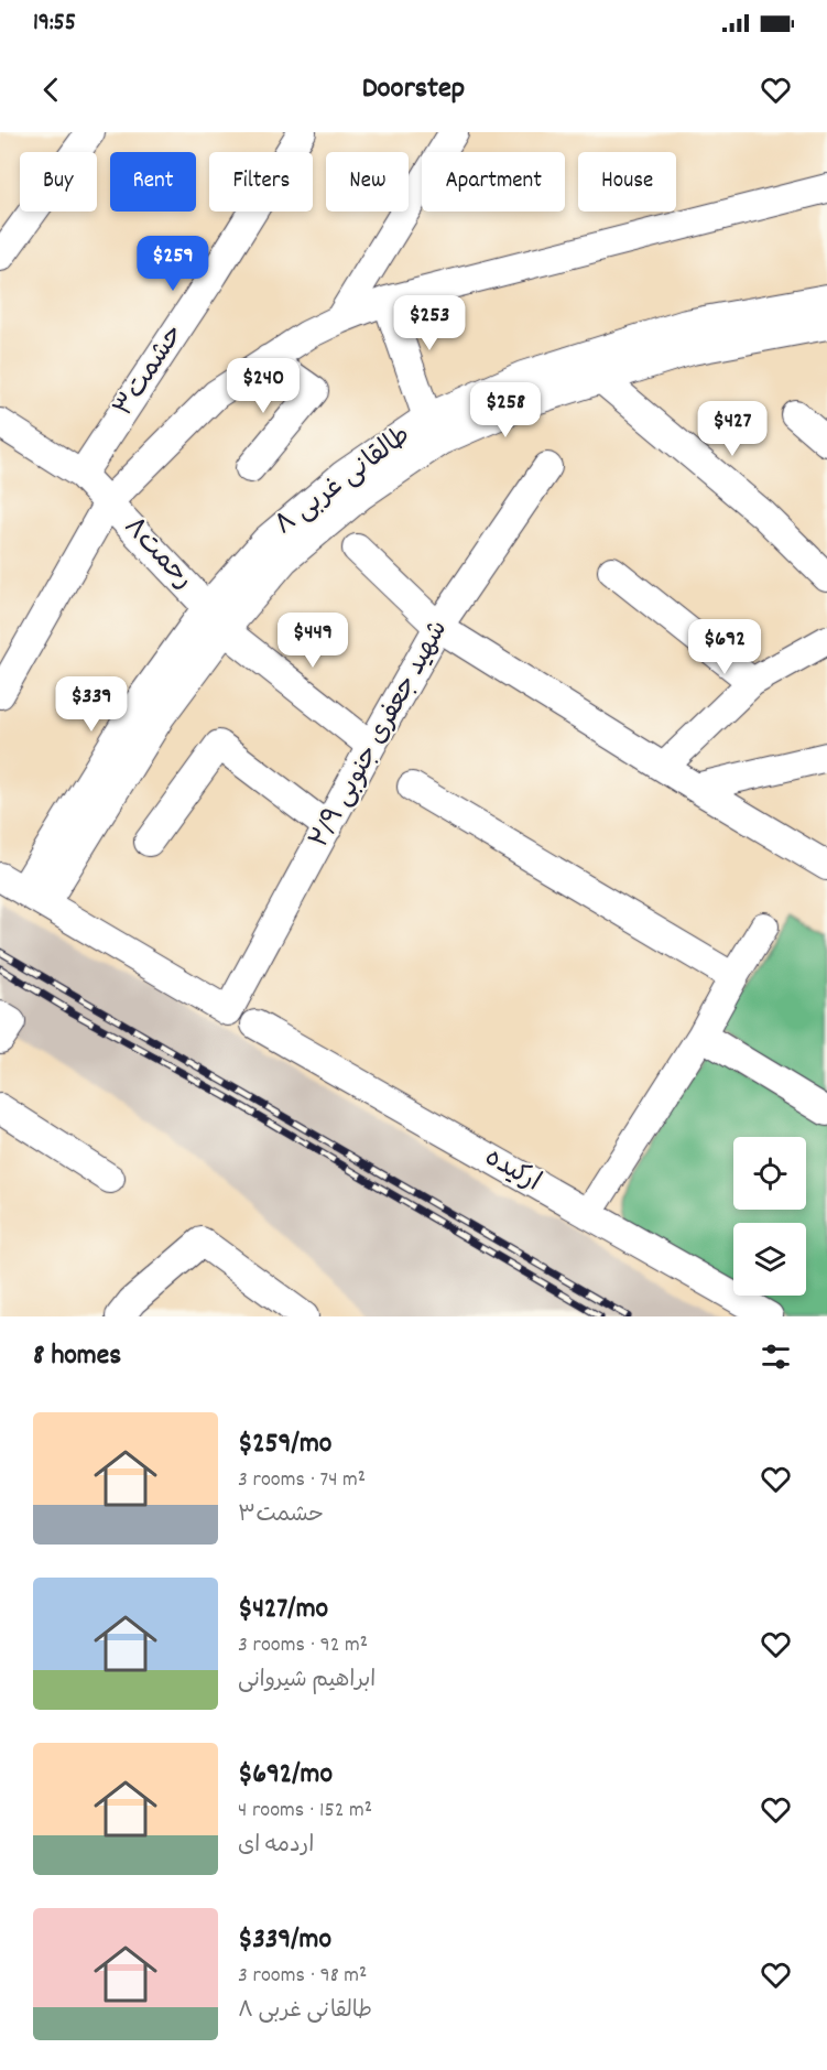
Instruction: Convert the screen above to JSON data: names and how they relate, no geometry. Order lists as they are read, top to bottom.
{
  "streets": {
    "street": [
      "حشمت۳",
      "طالقانی غربی ۸",
      "رحمت۸",
      "شهید جعفری جنوبی ۲/۹",
      "ارکیده"
    ]
  },
  "crossings": [
    ["حشمت۳", "رحمت۸"],
    ["طالقانی غربی ۸", "رحمت۸"],
    ["طالقانی غربی ۸", "شهید جعفری جنوبی ۲/۹"],
    ["رحمت۸", "شهید جعفری جنوبی ۲/۹"]
  ],
  "page": {
    "status": "19:55",
    "header": "Doorstep",
    "chip": [
      "Buy",
      "Rent",
      "Filters",
      "New",
      "Apartment",
      "House"
    ],
    "price": [
      "$259",
      "$253",
      "$240",
      "$258",
      "$427",
      "$449",
      "$692",
      "$339"
    ],
    "heading": "8 homes",
    "list": [
      {
        "name": "$259/mo",
        "note": "3 rooms · 74 m² · حشمت۳"
      },
      {
        "name": "$427/mo",
        "note": "3 rooms · 92 m² · ابراهیم شیروانی"
      },
      {
        "name": "$692/mo",
        "note": "4 rooms · 152 m² · اردمه ای"
      },
      {
        "name": "$339/mo",
        "note": "3 rooms · 98 m² · طالقانی غربی ۸"
      }
    ]
  }
}
